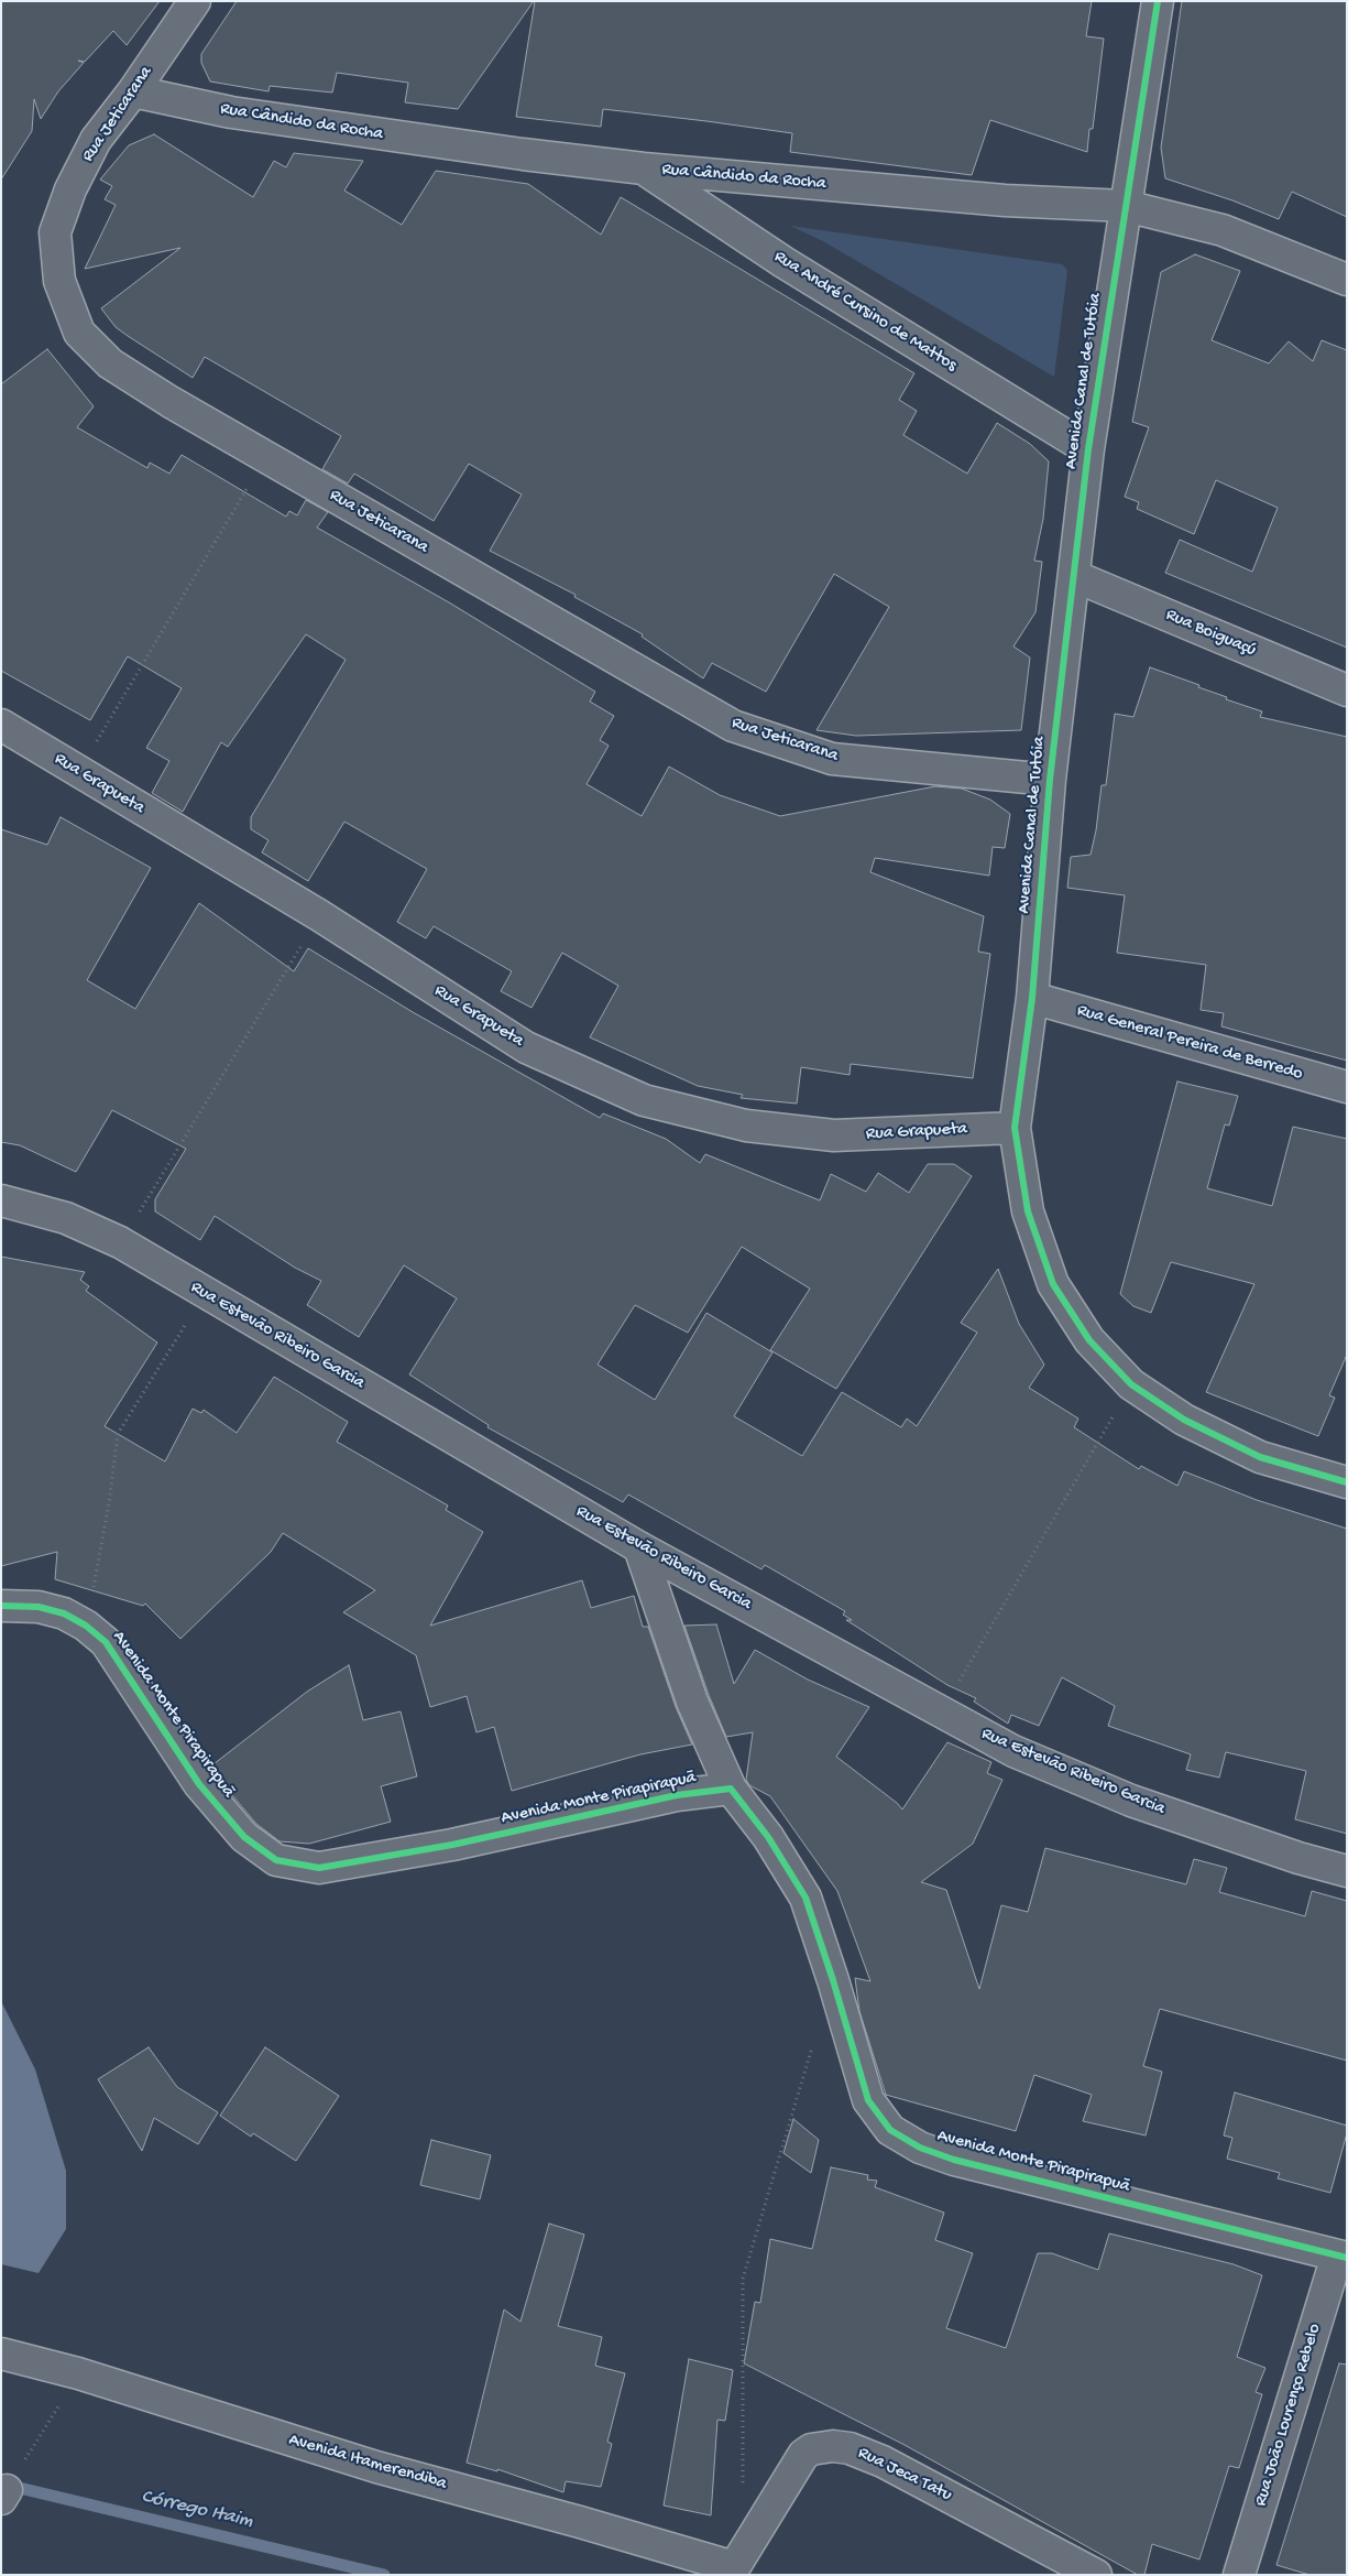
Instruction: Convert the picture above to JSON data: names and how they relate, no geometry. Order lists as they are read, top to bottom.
{
  "streets": {
    "street": [
      "Rua Jeticarana",
      "Rua Cândido da Rocha",
      "Rua André Cursino de Mattos",
      "Avenida Canal de Tutóia",
      "Rua Boiguaçú",
      "Rua Grapueta",
      "Rua General Pereira de Berredo",
      "Rua Estevão Ribeiro Garcia",
      "Avenida Monte Pirapirapuã",
      "Rua João Lourenço Rebelo",
      "Avenida Itamerendiba",
      "Rua Jeca Tatu"
    ]
  },
  "crossings": [
    ["Rua Jeticarana", "Rua Cândido da Rocha"],
    ["Rua Jeticarana", "Avenida Canal de Tutóia"],
    ["Rua Cândido da Rocha", "Rua André Cursino de Mattos"],
    ["Rua Cândido da Rocha", "Avenida Canal de Tutóia"],
    ["Rua André Cursino de Mattos", "Avenida Canal de Tutóia"],
    ["Avenida Canal de Tutóia", "Rua Boiguaçú"],
    ["Avenida Canal de Tutóia", "Rua Grapueta"],
    ["Avenida Canal de Tutóia", "Rua General Pereira de Berredo"],
    ["Avenida Monte Pirapirapuã", "Rua João Lourenço Rebelo"],
    ["Avenida Itamerendiba", "Rua Jeca Tatu"]
  ],
  "water": ["Córrego Itaim"]
}
